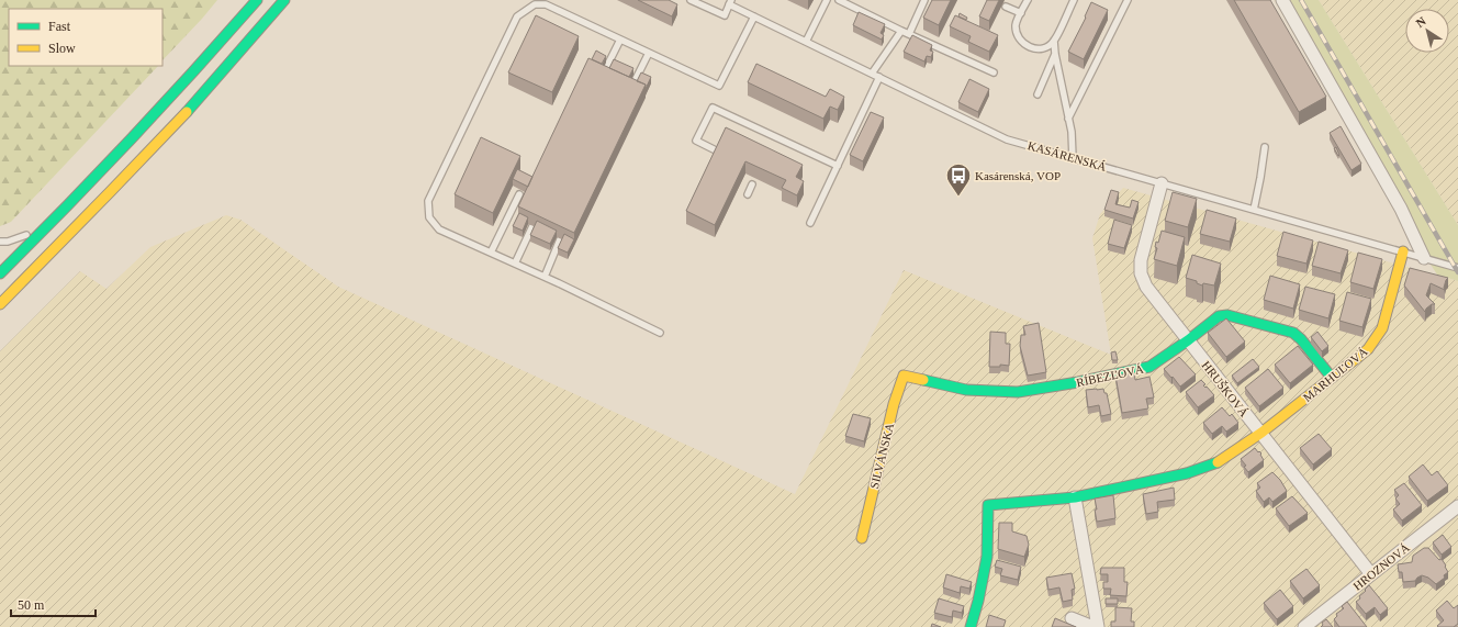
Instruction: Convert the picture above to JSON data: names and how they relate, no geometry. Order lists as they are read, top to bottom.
{
  "streets": {
    "main road": ["MARHUĽOVÁ", "RÍBEZĽOVÁ", "SILVÁNSKA"],
    "street": ["HRUŠKOVÁ", "HROZNOVÁ"],
    "lane": ["KASÁRENSKÁ"]
  },
  "crossings": [
    ["KASÁRENSKÁ", "MARHUĽOVÁ"],
    ["KASÁRENSKÁ", "HRUŠKOVÁ"],
    ["MARHUĽOVÁ", "RÍBEZĽOVÁ"],
    ["MARHUĽOVÁ", "HRUŠKOVÁ"],
    ["RÍBEZĽOVÁ", "HRUŠKOVÁ"],
    ["RÍBEZĽOVÁ", "SILVÁNSKA"],
    ["HRUŠKOVÁ", "HROZNOVÁ"]
  ],
  "places": {
    "bus stop": ["Kasárenská, VOP"]
  },
  "legend": ["Fast", "Slow"],
  "scale_bar": "50 m",
  "north": "top left"
}
